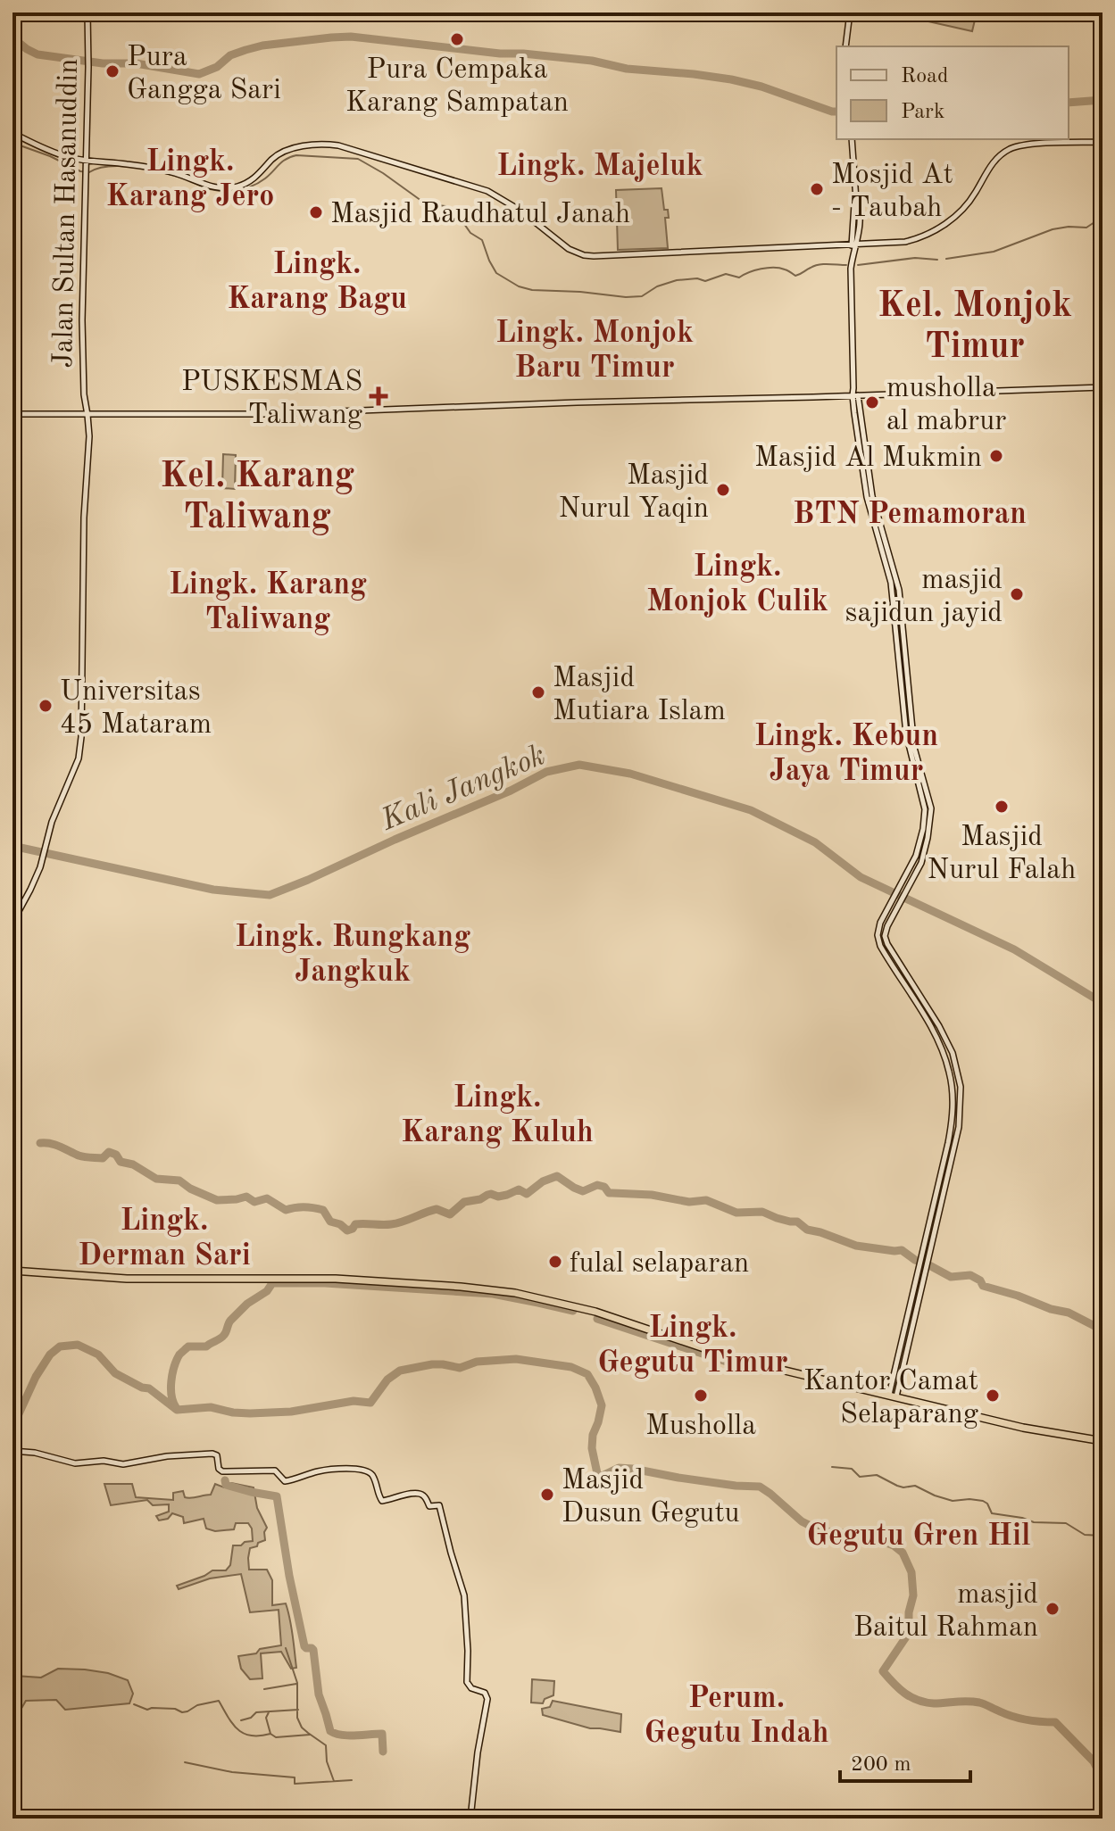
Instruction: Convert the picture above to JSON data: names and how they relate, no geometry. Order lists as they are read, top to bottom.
{
  "streets": {
    "main road": ["Jalan Sultan Hasanuddin"]
  },
  "districts": [
    "Lingk. Karang Jero",
    "Lingk. Majeluk",
    "Lingk. Karang Bagu",
    "Kel. Monjok Timur",
    "Lingk. Monjok Baru Timur",
    "Kel. Karang Taliwang",
    "BTN Pemamoran",
    "Lingk. Monjok Culik",
    "Lingk. Karang Taliwang",
    "Lingk. Kebun Jaya Timur",
    "Lingk. Rungkang Jangkuk",
    "Lingk. Karang Kuluh",
    "Lingk. Derman Sari",
    "Lingk. Gegutu Timur",
    "Gegutu Gren Hil",
    "Perum. Gegutu Indah"
  ],
  "water": ["Kali Jangkok"],
  "places": {
    "other": [
      "Pura Cempaka Karang Sampatan",
      "Pura Gangga Sari",
      "Mosjid At - Taubah",
      "Masjid Raudhatul Janah",
      "musholla al mabrur",
      "Masjid Al Mukmin",
      "Masjid Nurul Yaqin",
      "masjid sajidun jayid",
      "Masjid Mutiara Islam",
      "Universitas 45 Mataram",
      "Masjid Nurul Falah",
      "fulal selaparan",
      "Musholla",
      "Kantor Camat Selaparang",
      "Masjid Dusun Gegutu",
      "masjid Baitul Rahman"
    ],
    "health": ["PUSKESMAS Taliwang"]
  },
  "legend": ["Road", "Park"],
  "scale_bar": "200 m"
}
